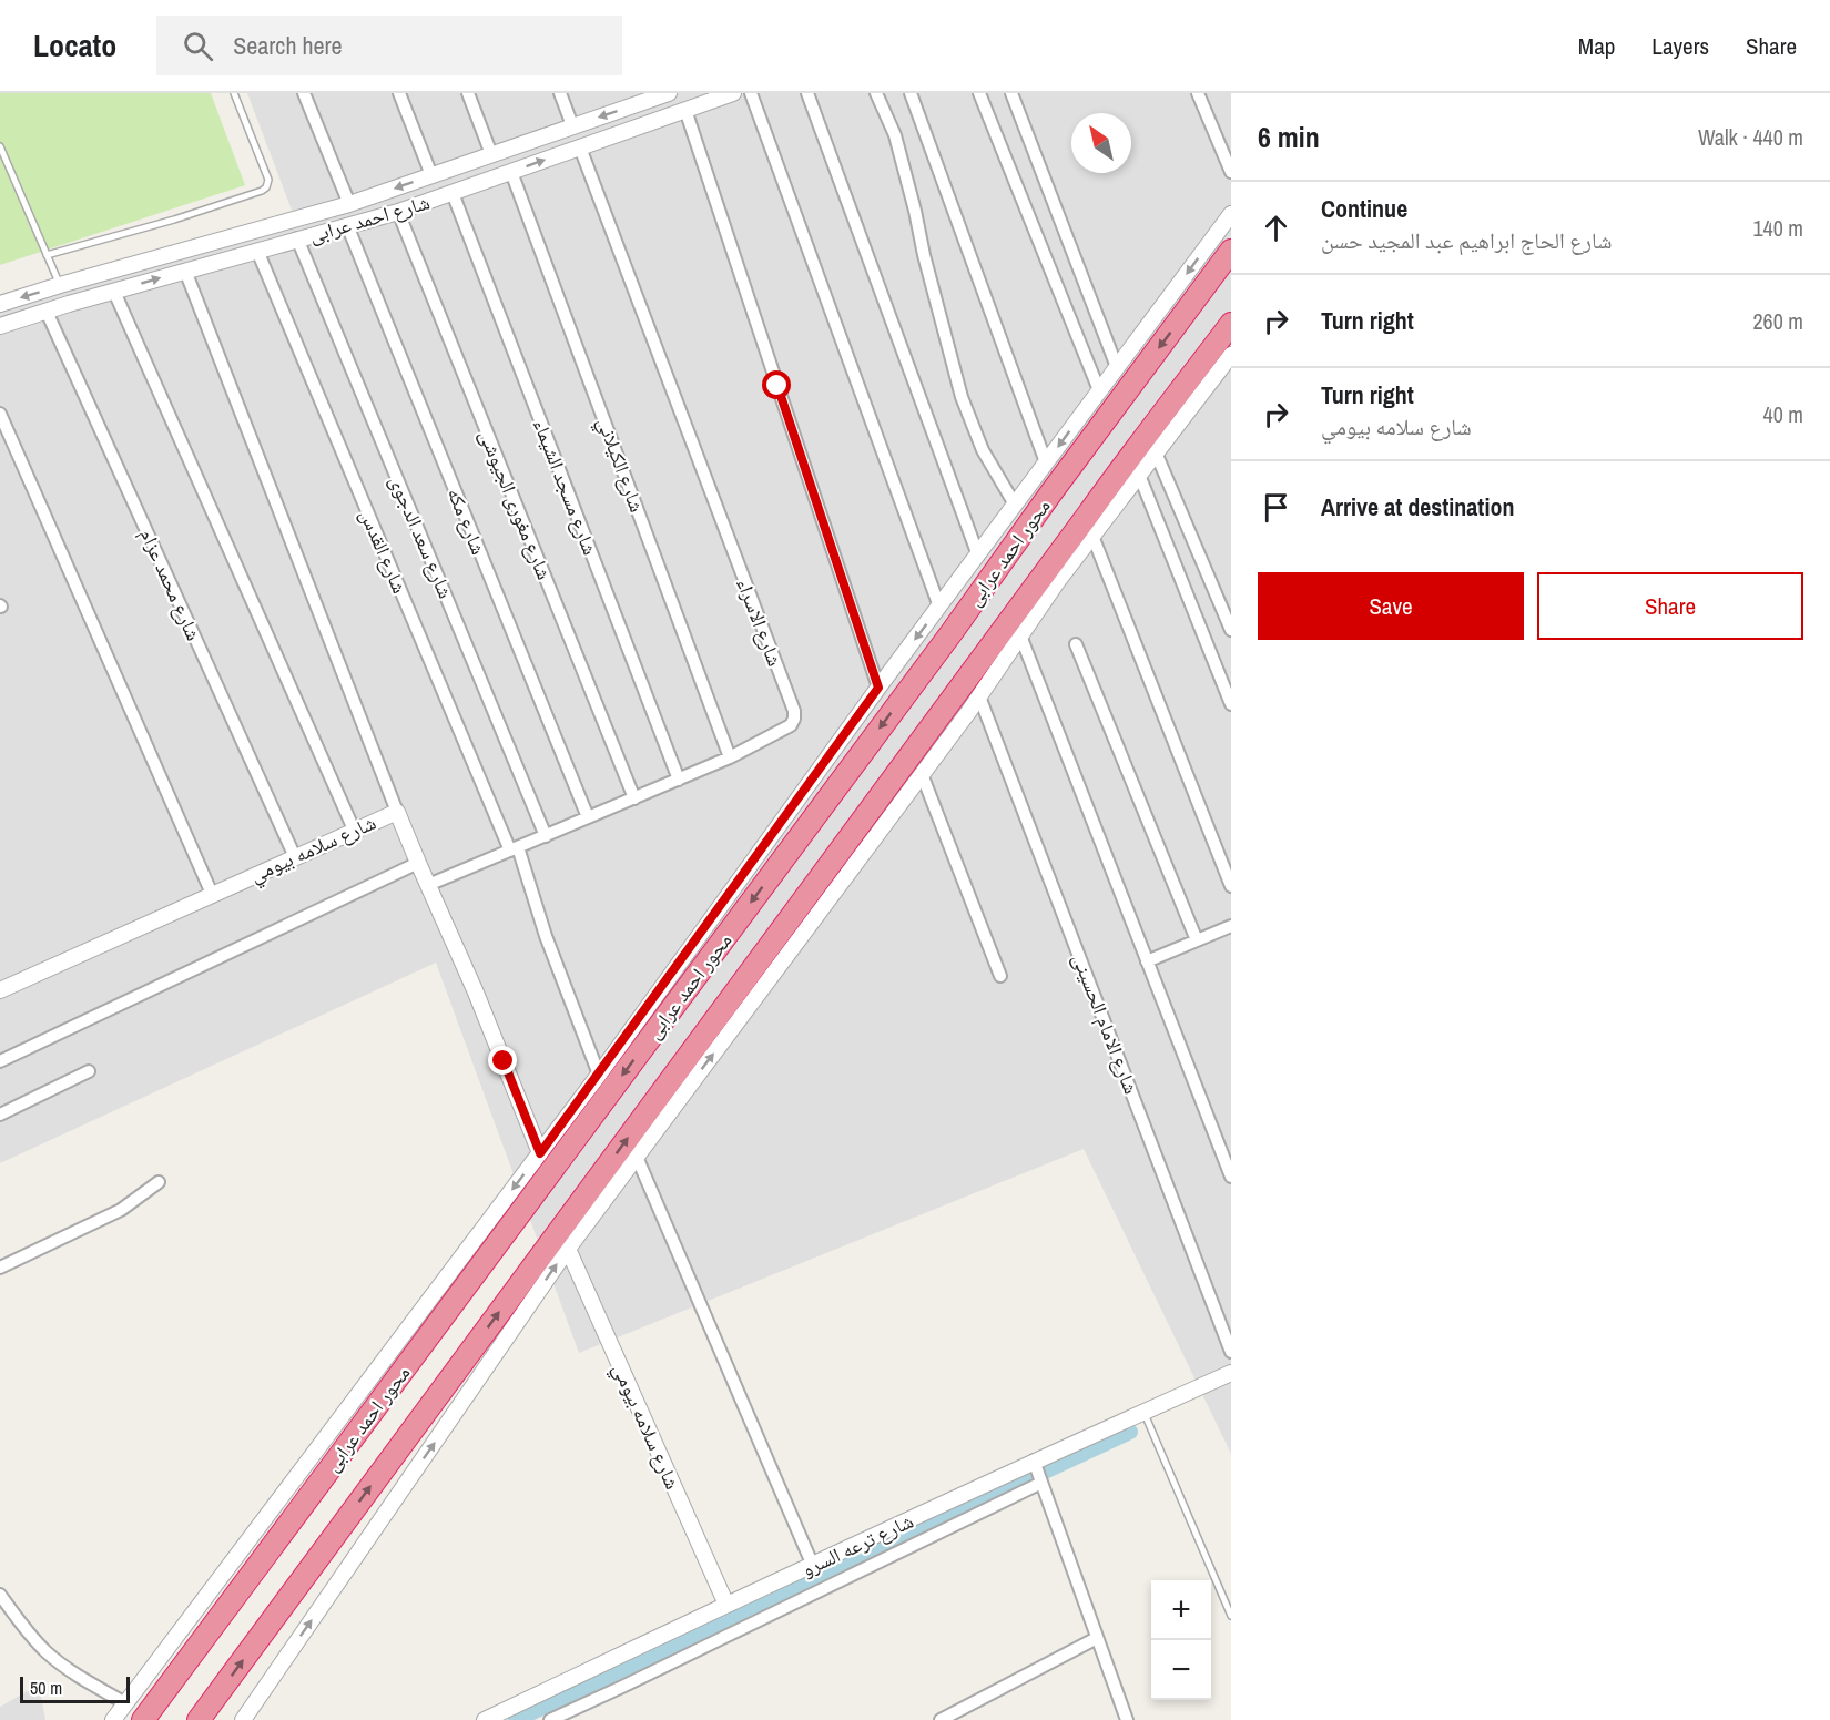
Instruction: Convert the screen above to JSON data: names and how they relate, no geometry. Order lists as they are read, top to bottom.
{
  "streets": {
    "highway": ["محور احمد عرابى"],
    "street": [
      "شارع احمد عرابى",
      "شارع الكيلاني",
      "شارع مسجد الشيماء",
      "شارع مغورى الجيوشى",
      "شارع مكه",
      "شارع سعد الدجوى",
      "شارع القدس",
      "شارع محمد عزام",
      "شارع الاسراء",
      "شارع سلامه بيومي",
      "شارع الامام الحسينى",
      "شارع ترعه السرو"
    ]
  },
  "crossings": [
    ["شارع احمد عرابى", "شارع الكيلاني"],
    ["شارع احمد عرابى", "شارع مسجد الشيماء"],
    ["شارع احمد عرابى", "شارع مغورى الجيوشى"],
    ["شارع احمد عرابى", "شارع مكه"],
    ["شارع احمد عرابى", "شارع سعد الدجوى"],
    ["شارع احمد عرابى", "شارع القدس"],
    ["شارع احمد عرابى", "شارع محمد عزام"],
    ["شارع احمد عرابى", "شارع الاسراء"],
    ["شارع الكيلاني", "شارع الاسراء"],
    ["شارع مسجد الشيماء", "شارع الاسراء"],
    ["شارع مغورى الجيوشى", "شارع الاسراء"],
    ["شارع مكه", "شارع الاسراء"],
    ["شارع سعد الدجوى", "شارع الاسراء"],
    ["شارع القدس", "شارع الاسراء"],
    ["شارع محمد عزام", "شارع سلامه بيومي"],
    ["شارع الاسراء", "شارع سلامه بيومي"],
    ["شارع سلامه بيومي", "شارع ترعه السرو"]
  ],
  "scale_bar": "50 m",
  "north": "top left",
  "page": {
    "header": "Locato",
    "search": "Search here",
    "nav": ["Map", "Layers", "Share"],
    "heading": ["6 min", "Walk · 440 m"],
    "list": [
      ["Continue", "شارع الحاج ابراهيم عبد المجيد حسن", "140 m"],
      ["Turn right", "260 m"],
      ["Turn right", "شارع سلامه بيومي", "40 m"],
      "Arrive at destination"
    ],
    "buttons": ["Save", "Share"],
    "map_buttons": ["+", "−"],
    "scale": "50 m"
  }
}
